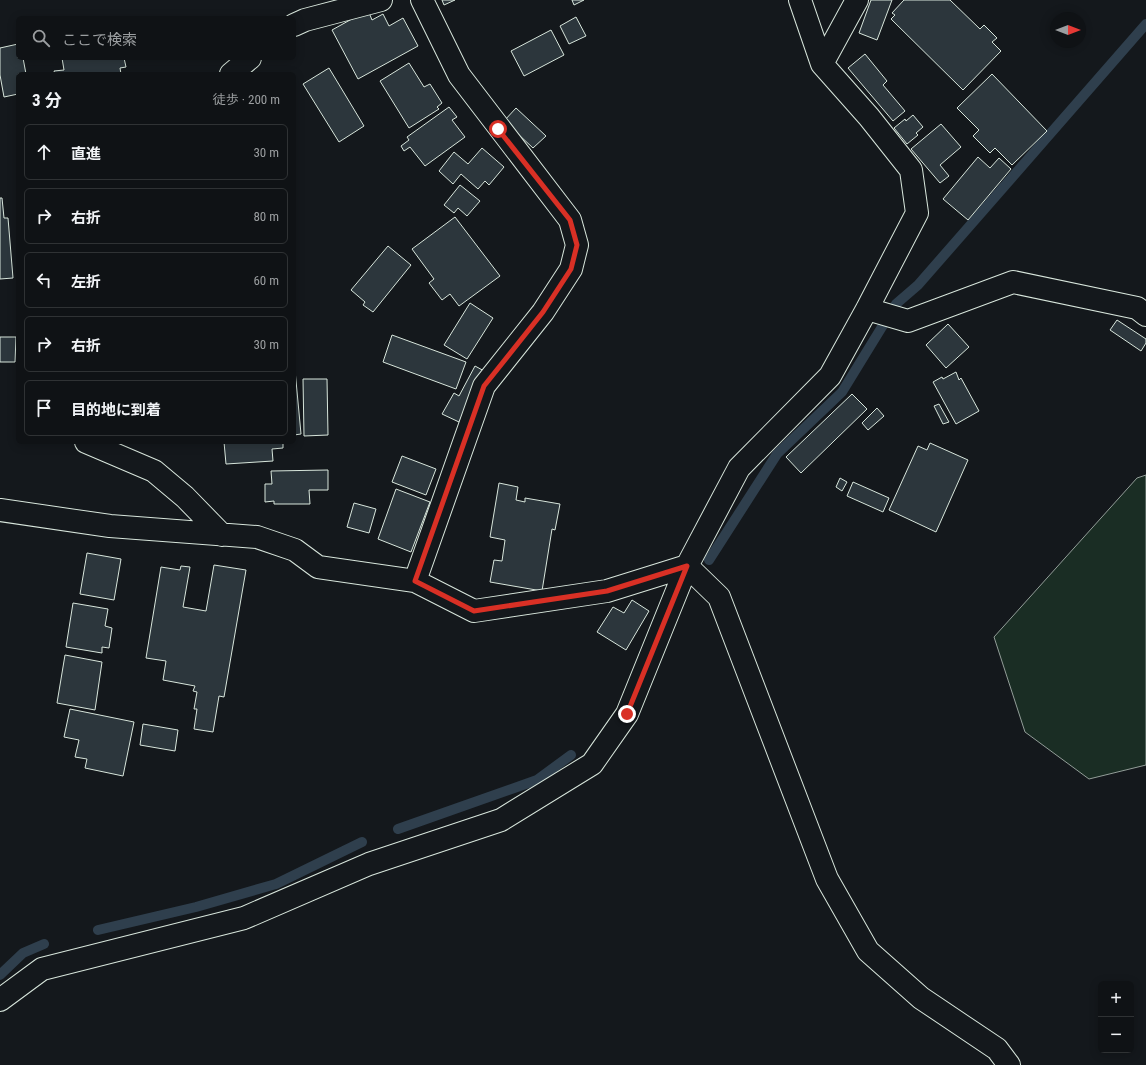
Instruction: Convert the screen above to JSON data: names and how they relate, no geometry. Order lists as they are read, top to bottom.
{
  "north": "right",
  "page": {
    "search": "ここで検索",
    "heading": ["3 分", "徒歩 · 200 m"],
    "list": [
      ["直進", "30 m"],
      ["右折", "80 m"],
      ["左折", "60 m"],
      ["右折", "30 m"],
      "目的地に到着"
    ],
    "map_buttons": ["+", "−"]
  }
}
